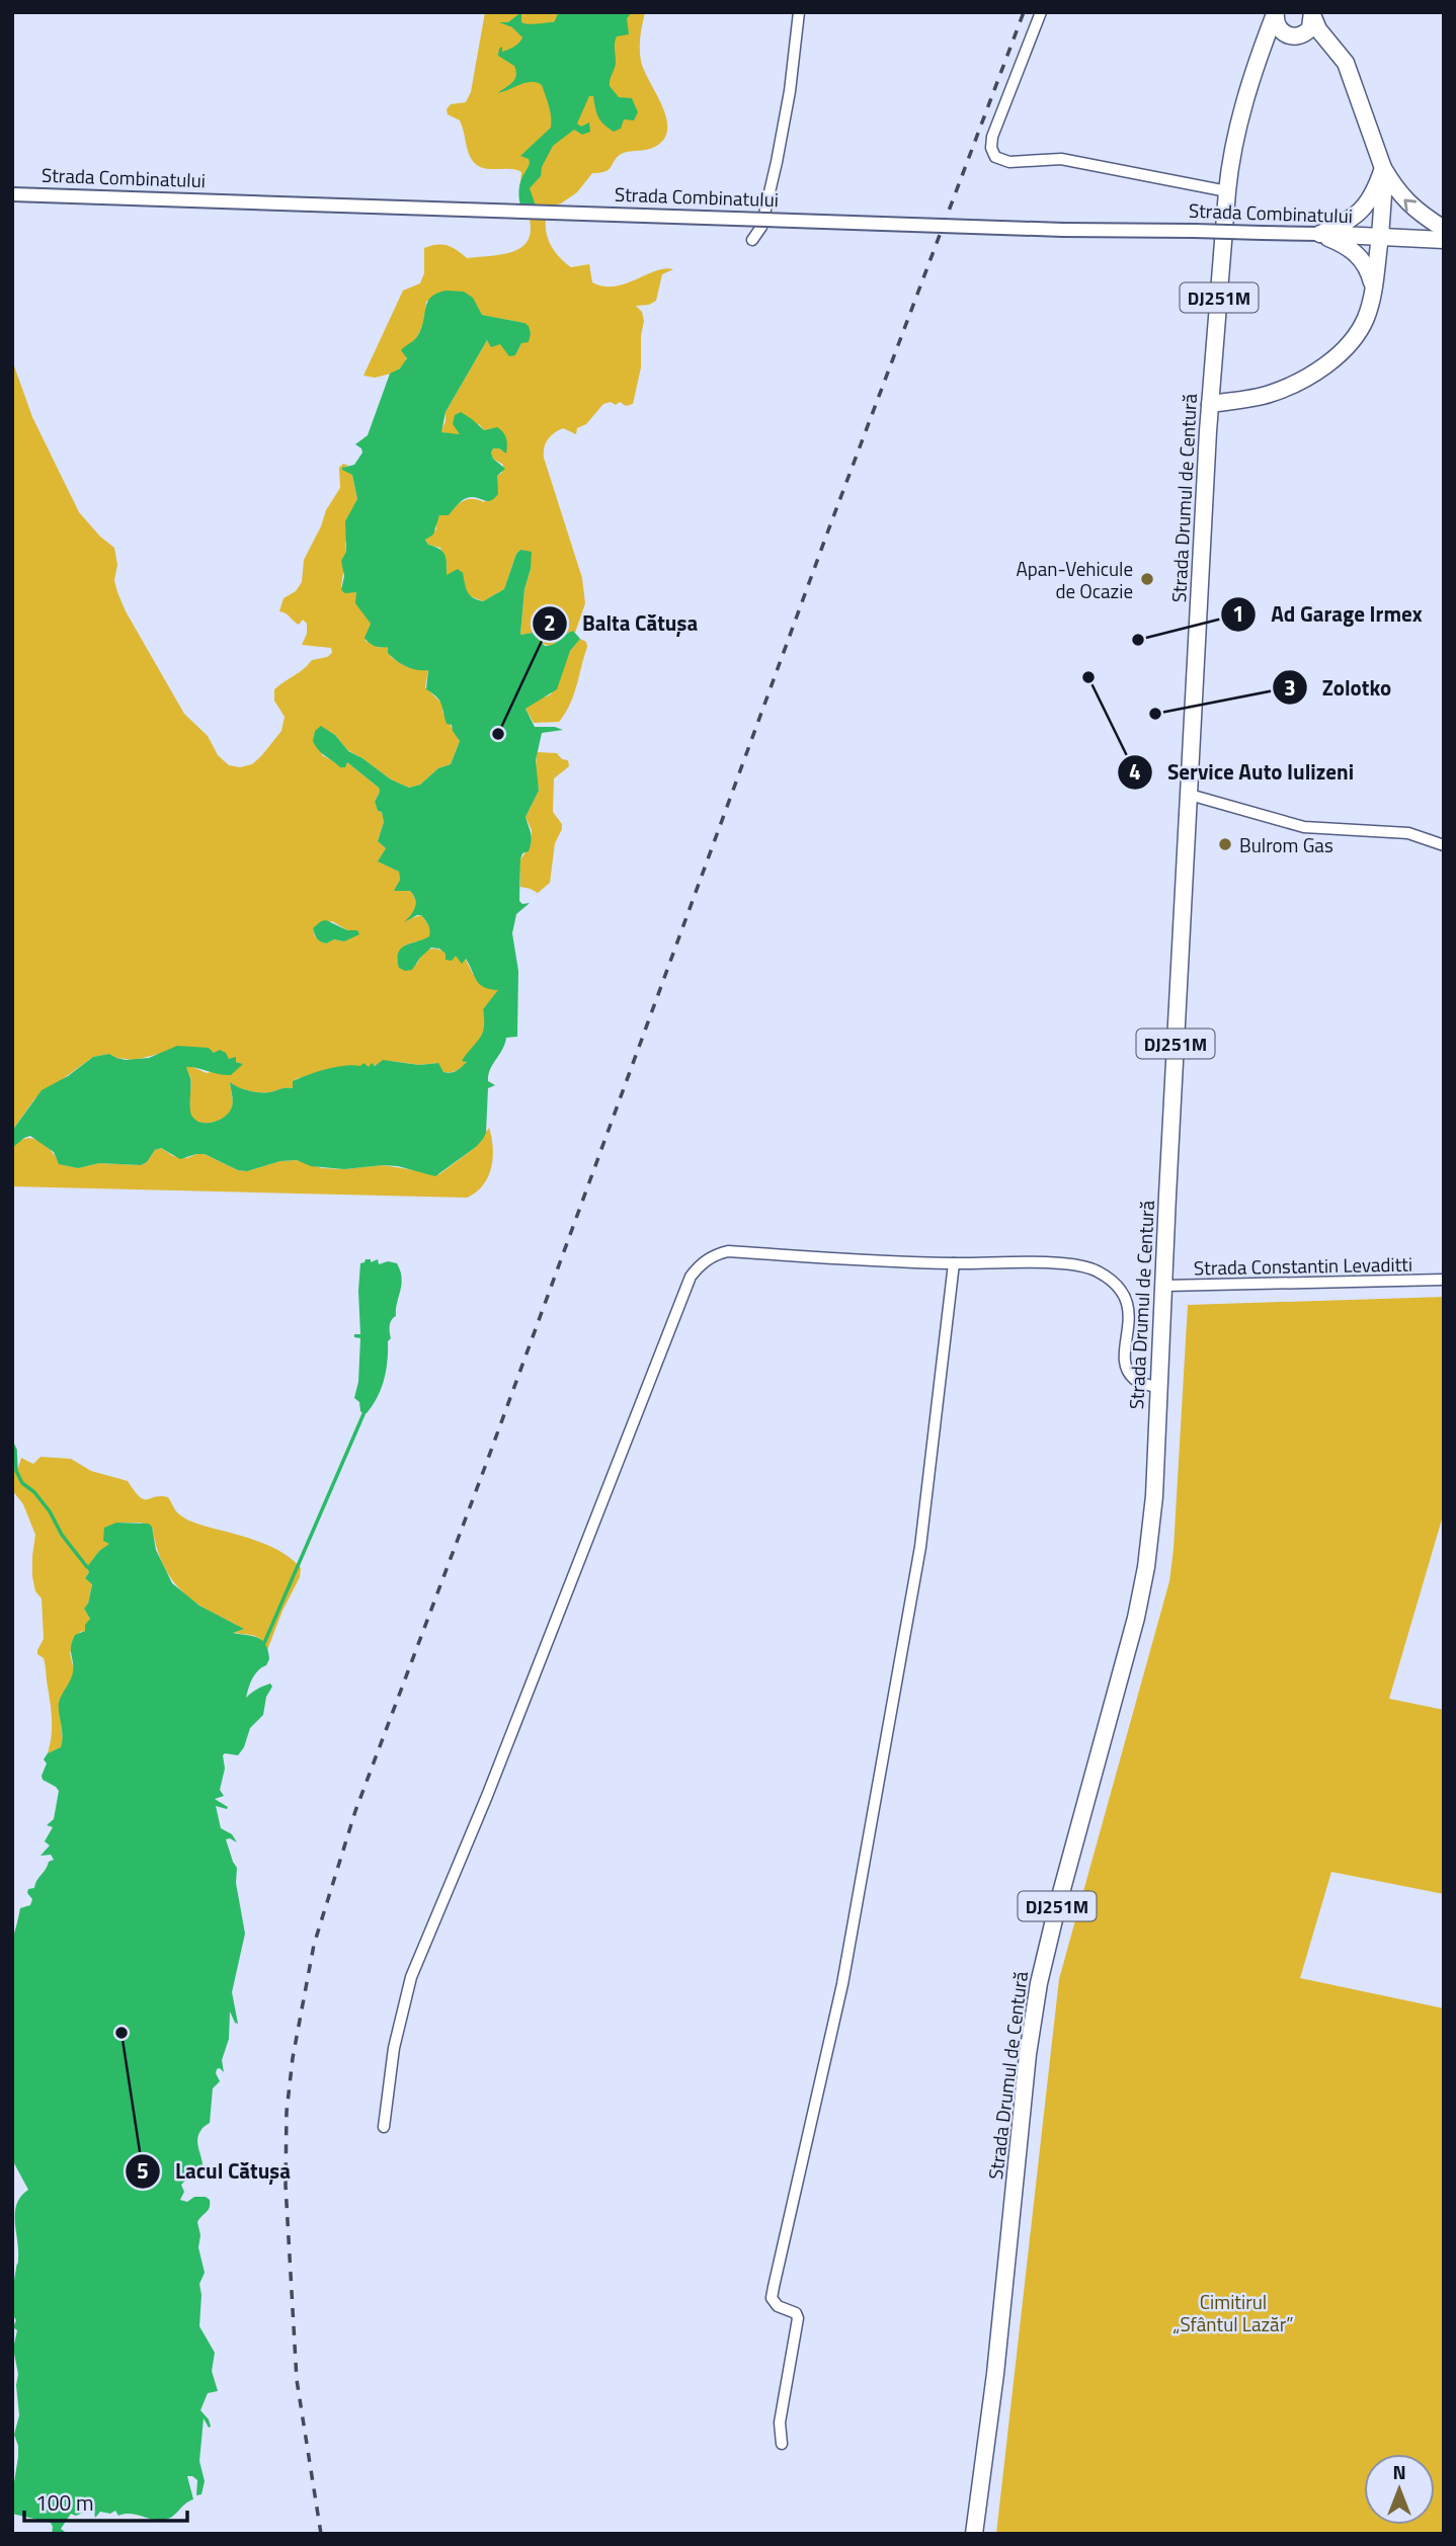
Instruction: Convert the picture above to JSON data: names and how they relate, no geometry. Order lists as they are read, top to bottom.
{
  "streets": {
    "main road": ["Strada Combinatului", "DJ251M", "Strada Drumul de Centură"],
    "street": ["Strada Constantin Levaditti"]
  },
  "crossings": [
    ["DJ251M", "Strada Drumul de Centură"],
    ["Strada Drumul de Centură", "Strada Constantin Levaditti"]
  ],
  "parks": ["Cimitirul „Sfântul Lazăr”"],
  "places": [
    "Apan-Vehicule de Ocazie",
    "Ad Garage Irmex",
    "Service Auto Iulizeni",
    "Zolotko",
    "Balta Cătușa",
    "Bulrom Gas",
    "Lacul Cătușa"
  ],
  "scale_bar": "100 m",
  "north": "top"
}
